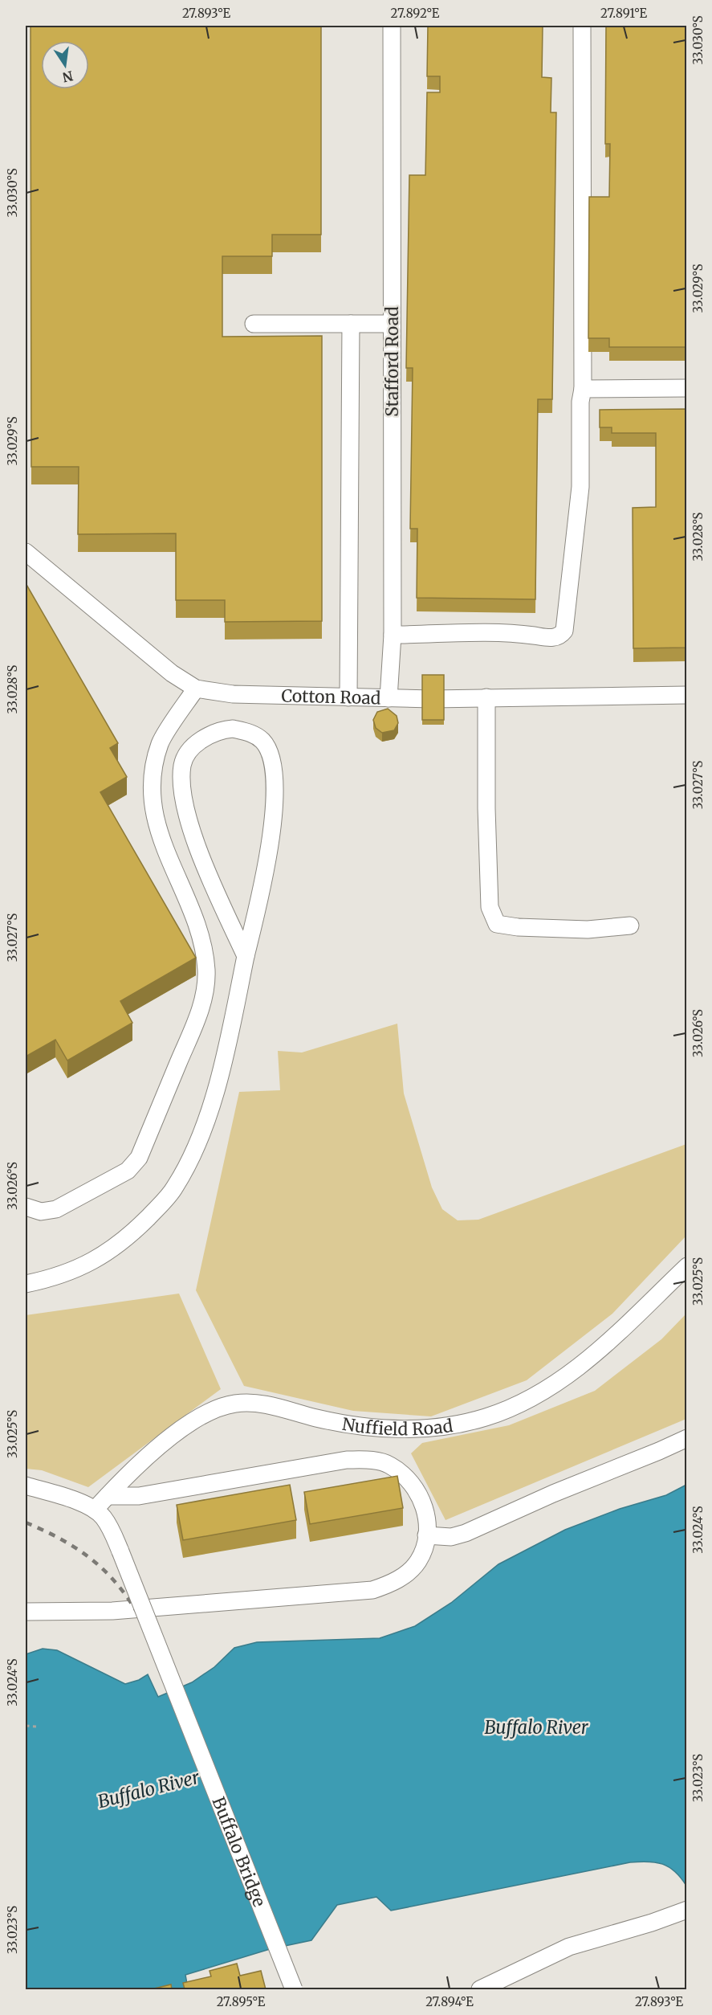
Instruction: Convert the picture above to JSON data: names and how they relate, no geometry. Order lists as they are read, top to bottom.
{
  "streets": {
    "street": [
      "Stafford Road",
      "Cotton Road",
      "Nuffield Road",
      "Buffalo Bridge"
    ]
  },
  "crossings": [
    ["Stafford Road", "Cotton Road"],
    ["Nuffield Road", "Buffalo Bridge"]
  ],
  "water": ["Buffalo River"],
  "north": "bottom",
  "coordinates": [
    "27.893°E",
    "27.892°E",
    "27.891°E",
    "33.030°S",
    "33.029°S",
    "33.028°S",
    "33.027°S",
    "33.026°S",
    "33.025°S",
    "33.024°S",
    "33.023°S",
    "27.895°E",
    "27.894°E"
  ]
}
